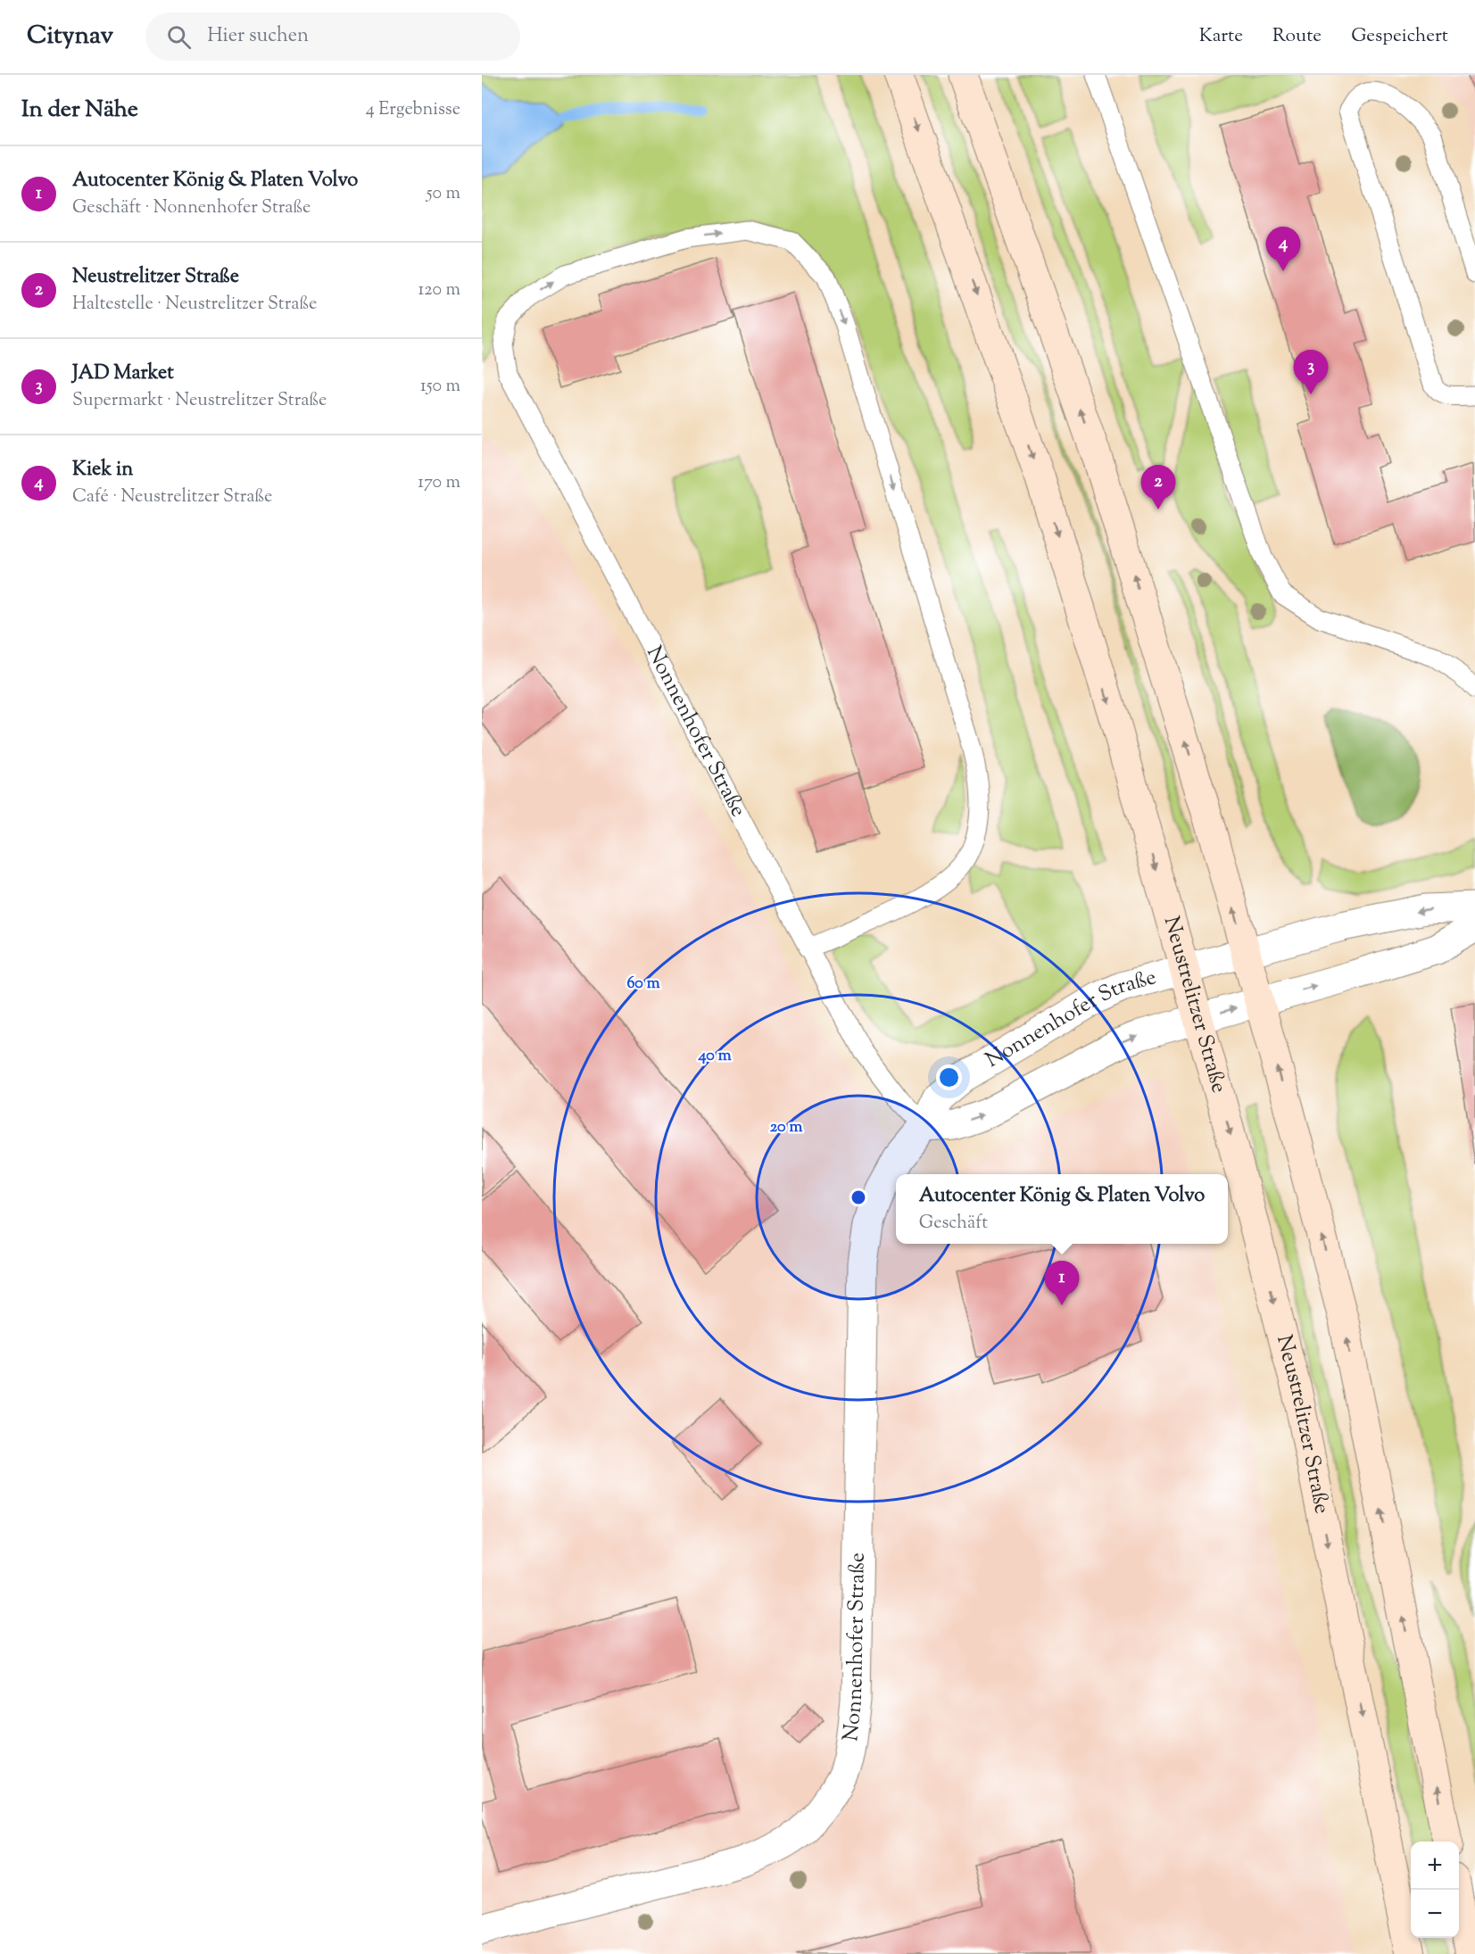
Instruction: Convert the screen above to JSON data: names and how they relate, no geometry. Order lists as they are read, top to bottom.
{
  "streets": {
    "main road": ["Neustrelitzer Straße"],
    "street": ["Nonnenhofer Straße"]
  },
  "crossings": [
    ["Nonnenhofer Straße", "Neustrelitzer Straße"]
  ],
  "page": {
    "header": "Citynav",
    "search": "Hier suchen",
    "nav": ["Karte", "Route", "Gespeichert"],
    "heading": ["In der Nähe", "4 Ergebnisse"],
    "list": [
      {
        "mark": "1",
        "name": "Autocenter König & Platen Volvo",
        "note": "Geschäft · Nonnenhofer Straße",
        "value": "50 m"
      },
      {
        "mark": "2",
        "name": "Neustrelitzer Straße",
        "note": "Haltestelle · Neustrelitzer Straße",
        "value": "120 m"
      },
      {
        "mark": "3",
        "name": "JAD Market",
        "note": "Supermarkt · Neustrelitzer Straße",
        "value": "150 m"
      },
      {
        "mark": "4",
        "name": "Kiek in",
        "note": "Café · Neustrelitzer Straße",
        "value": "170 m"
      }
    ],
    "pins": [
      "4",
      "3",
      "2",
      "1"
    ],
    "popup": ["Autocenter König & Platen Volvo", "Geschäft"],
    "map_buttons": ["+", "−"]
  },
  "rings": ["60 m", "40 m", "20 m"]
}
